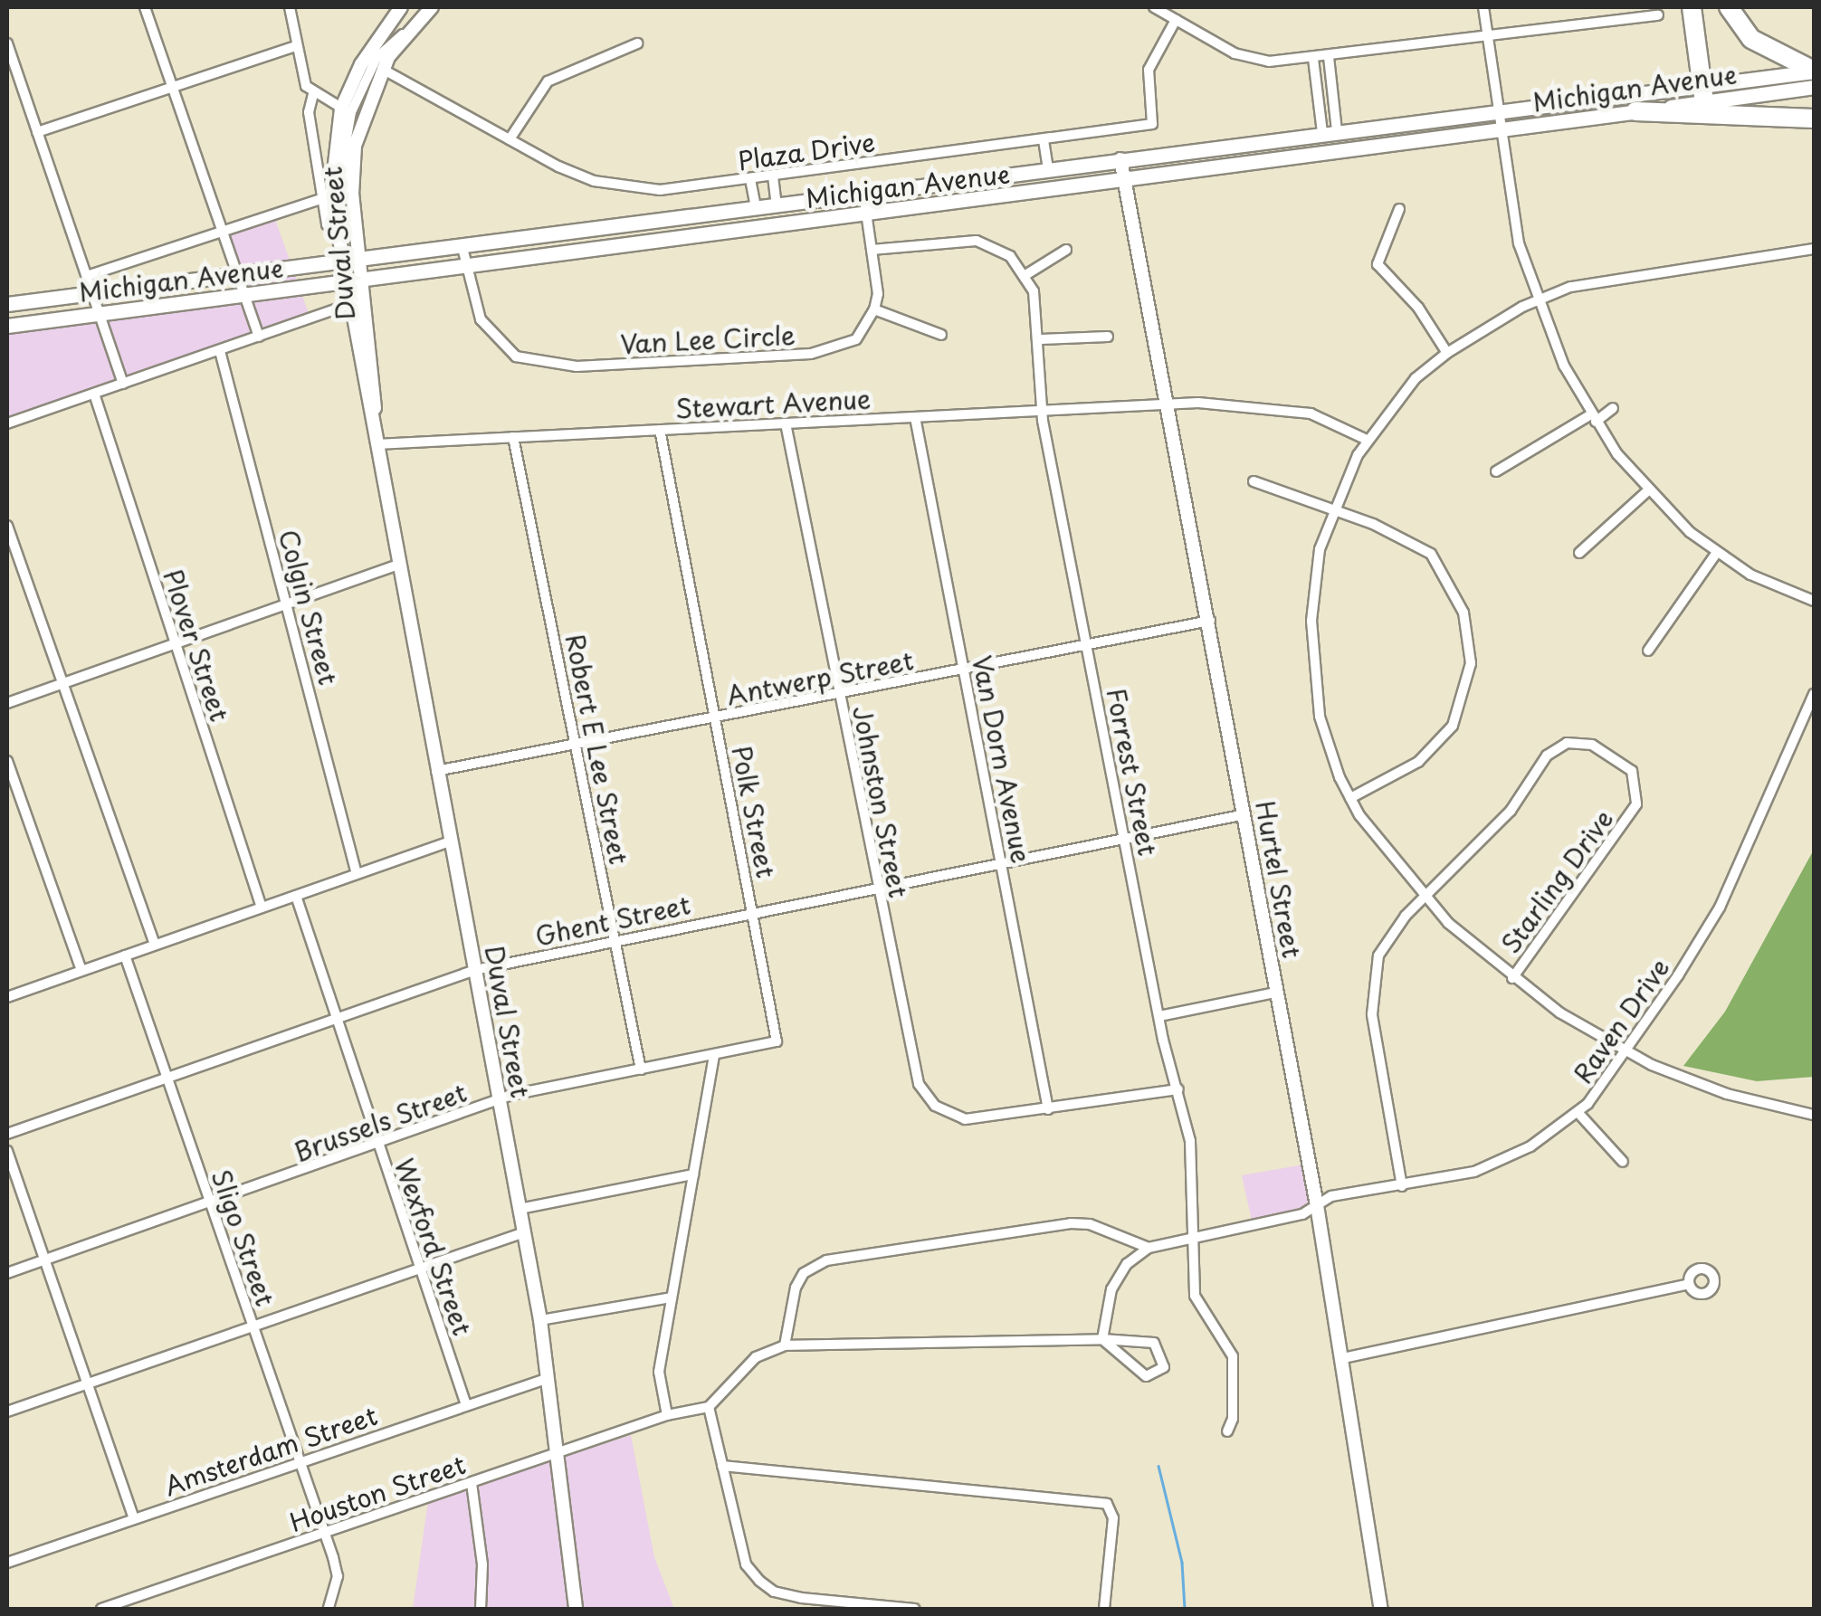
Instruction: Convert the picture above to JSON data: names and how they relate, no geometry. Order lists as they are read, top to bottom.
{
  "streets": {
    "main road": ["Michigan Avenue"],
    "street": [
      "Plaza Drive",
      "Duval Street",
      "Van Lee Circle",
      "Stewart Avenue",
      "Colgin Street",
      "Plover Street",
      "Antwerp Street",
      "Robert E Lee Street",
      "Van Dorn Avenue",
      "Forrest Street",
      "Johnston Street",
      "Polk Street",
      "Hurtel Street",
      "Starling Drive",
      "Ghent Street",
      "Raven Drive",
      "Brussels Street",
      "Sligo Street",
      "Wexford Street",
      "Amsterdam Street",
      "Houston Street"
    ]
  },
  "crossings": [
    ["Michigan Avenue", "Duval Street"],
    ["Michigan Avenue", "Van Lee Circle"],
    ["Michigan Avenue", "Hurtel Street"],
    ["Plaza Drive", "Duval Street"],
    ["Duval Street", "Stewart Avenue"],
    ["Duval Street", "Antwerp Street"],
    ["Duval Street", "Ghent Street"],
    ["Duval Street", "Brussels Street"],
    ["Duval Street", "Amsterdam Street"],
    ["Duval Street", "Houston Street"],
    ["Stewart Avenue", "Robert E Lee Street"],
    ["Stewart Avenue", "Van Dorn Avenue"],
    ["Stewart Avenue", "Forrest Street"],
    ["Stewart Avenue", "Johnston Street"],
    ["Stewart Avenue", "Polk Street"],
    ["Stewart Avenue", "Hurtel Street"],
    ["Antwerp Street", "Robert E Lee Street"],
    ["Antwerp Street", "Van Dorn Avenue"],
    ["Antwerp Street", "Forrest Street"],
    ["Antwerp Street", "Johnston Street"],
    ["Antwerp Street", "Polk Street"],
    ["Antwerp Street", "Hurtel Street"],
    ["Robert E Lee Street", "Ghent Street"],
    ["Robert E Lee Street", "Brussels Street"],
    ["Van Dorn Avenue", "Johnston Street"],
    ["Van Dorn Avenue", "Ghent Street"],
    ["Forrest Street", "Johnston Street"],
    ["Forrest Street", "Ghent Street"],
    ["Johnston Street", "Ghent Street"],
    ["Polk Street", "Ghent Street"],
    ["Polk Street", "Brussels Street"],
    ["Hurtel Street", "Ghent Street"],
    ["Hurtel Street", "Raven Drive"],
    ["Starling Drive", "Raven Drive"],
    ["Ghent Street", "Sligo Street"],
    ["Ghent Street", "Wexford Street"],
    ["Brussels Street", "Sligo Street"],
    ["Brussels Street", "Wexford Street"],
    ["Sligo Street", "Amsterdam Street"],
    ["Sligo Street", "Houston Street"],
    ["Wexford Street", "Amsterdam Street"]
  ]
}
